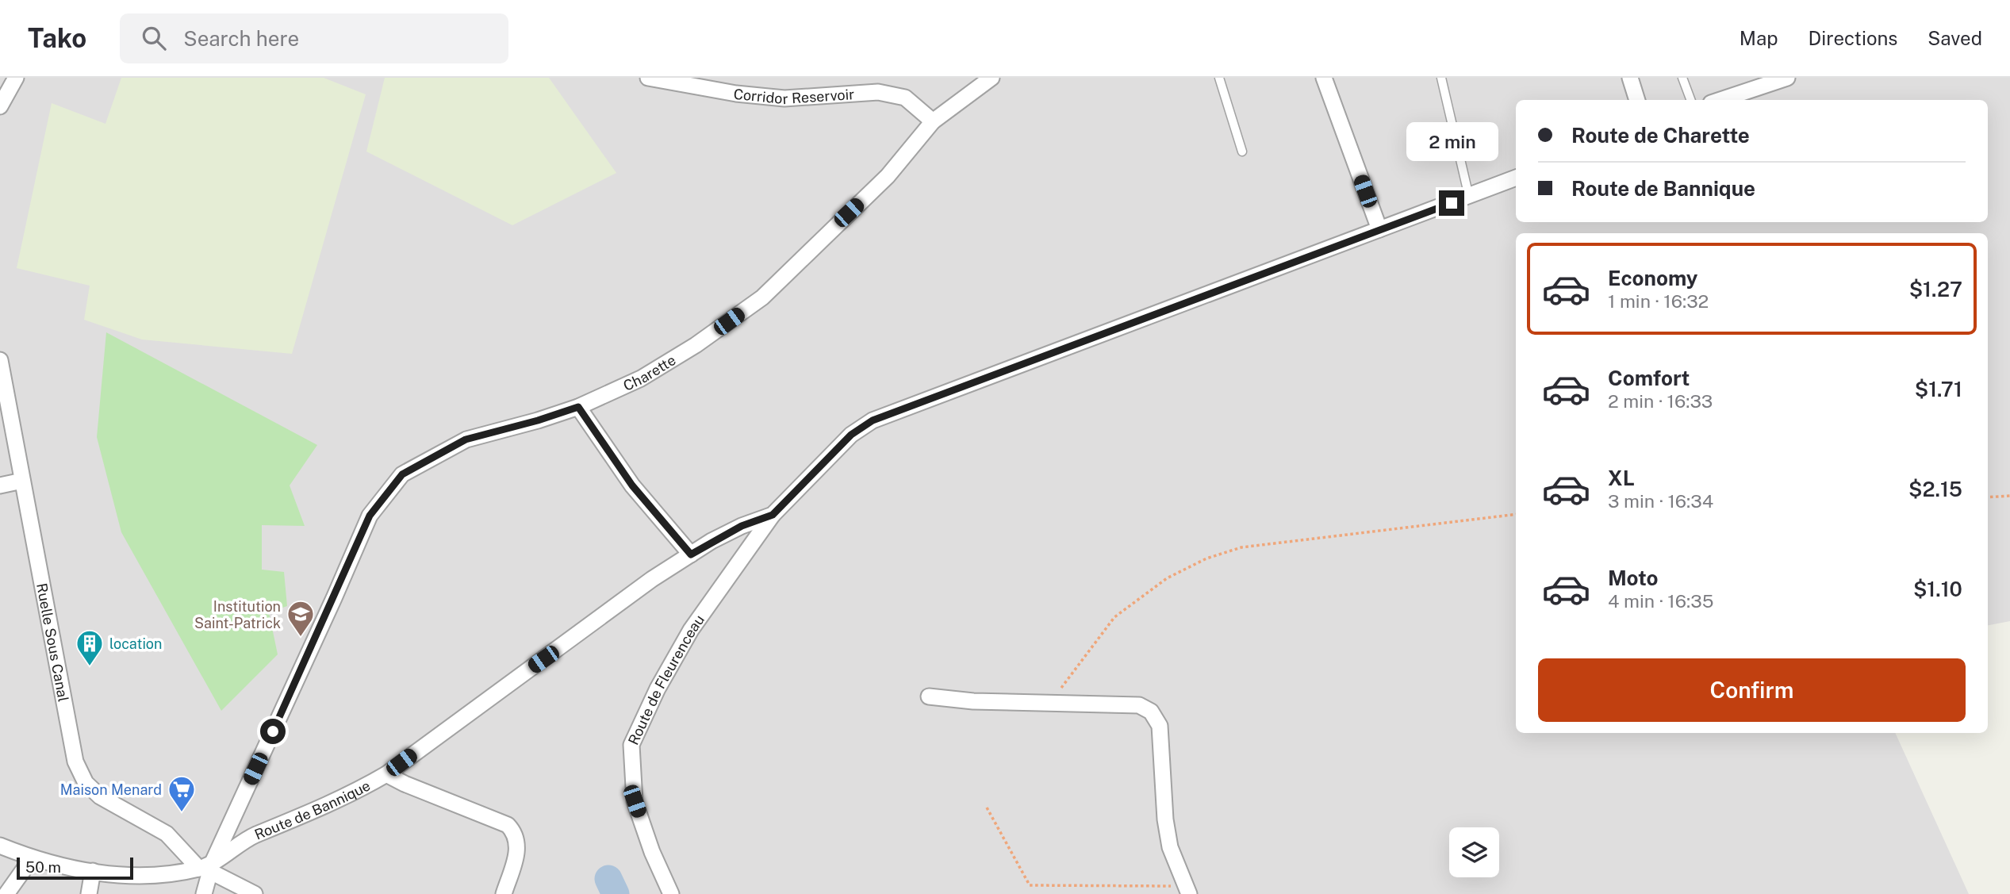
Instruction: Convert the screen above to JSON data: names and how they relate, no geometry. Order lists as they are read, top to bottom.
{
  "streets": {
    "street": [
      "Corridor Reservoir",
      "Charette",
      "Ruelle Sous Canal",
      "Route de Fleurenceau",
      "Route de Bannique"
    ]
  },
  "crossings": [
    ["Corridor Reservoir", "Charette"],
    ["Charette", "Ruelle Sous Canal"],
    ["Charette", "Route de Bannique"],
    ["Ruelle Sous Canal", "Route de Bannique"],
    ["Route de Fleurenceau", "Route de Bannique"]
  ],
  "places": {
    "school or university": ["Institution Saint-Patrick"],
    "building": ["location"],
    "supermarket": ["Maison Menard"]
  },
  "scale_bar": "50 m",
  "page": {
    "header": "Tako",
    "search": "Search here",
    "nav": ["Map", "Directions", "Saved"],
    "banner": ["Route de Charette", "Route de Bannique"],
    "bubble": "2 min",
    "list": [
      {
        "name": "Economy",
        "note": "1 min · 16:32",
        "value": "$1.27"
      },
      {
        "name": "Comfort",
        "note": "2 min · 16:33",
        "value": "$1.71"
      },
      {
        "name": "XL",
        "note": "3 min · 16:34",
        "value": "$2.15"
      },
      {
        "name": "Moto",
        "note": "4 min · 16:35",
        "value": "$1.10"
      }
    ],
    "buttons": "Confirm",
    "scale": "50 m"
  }
}
